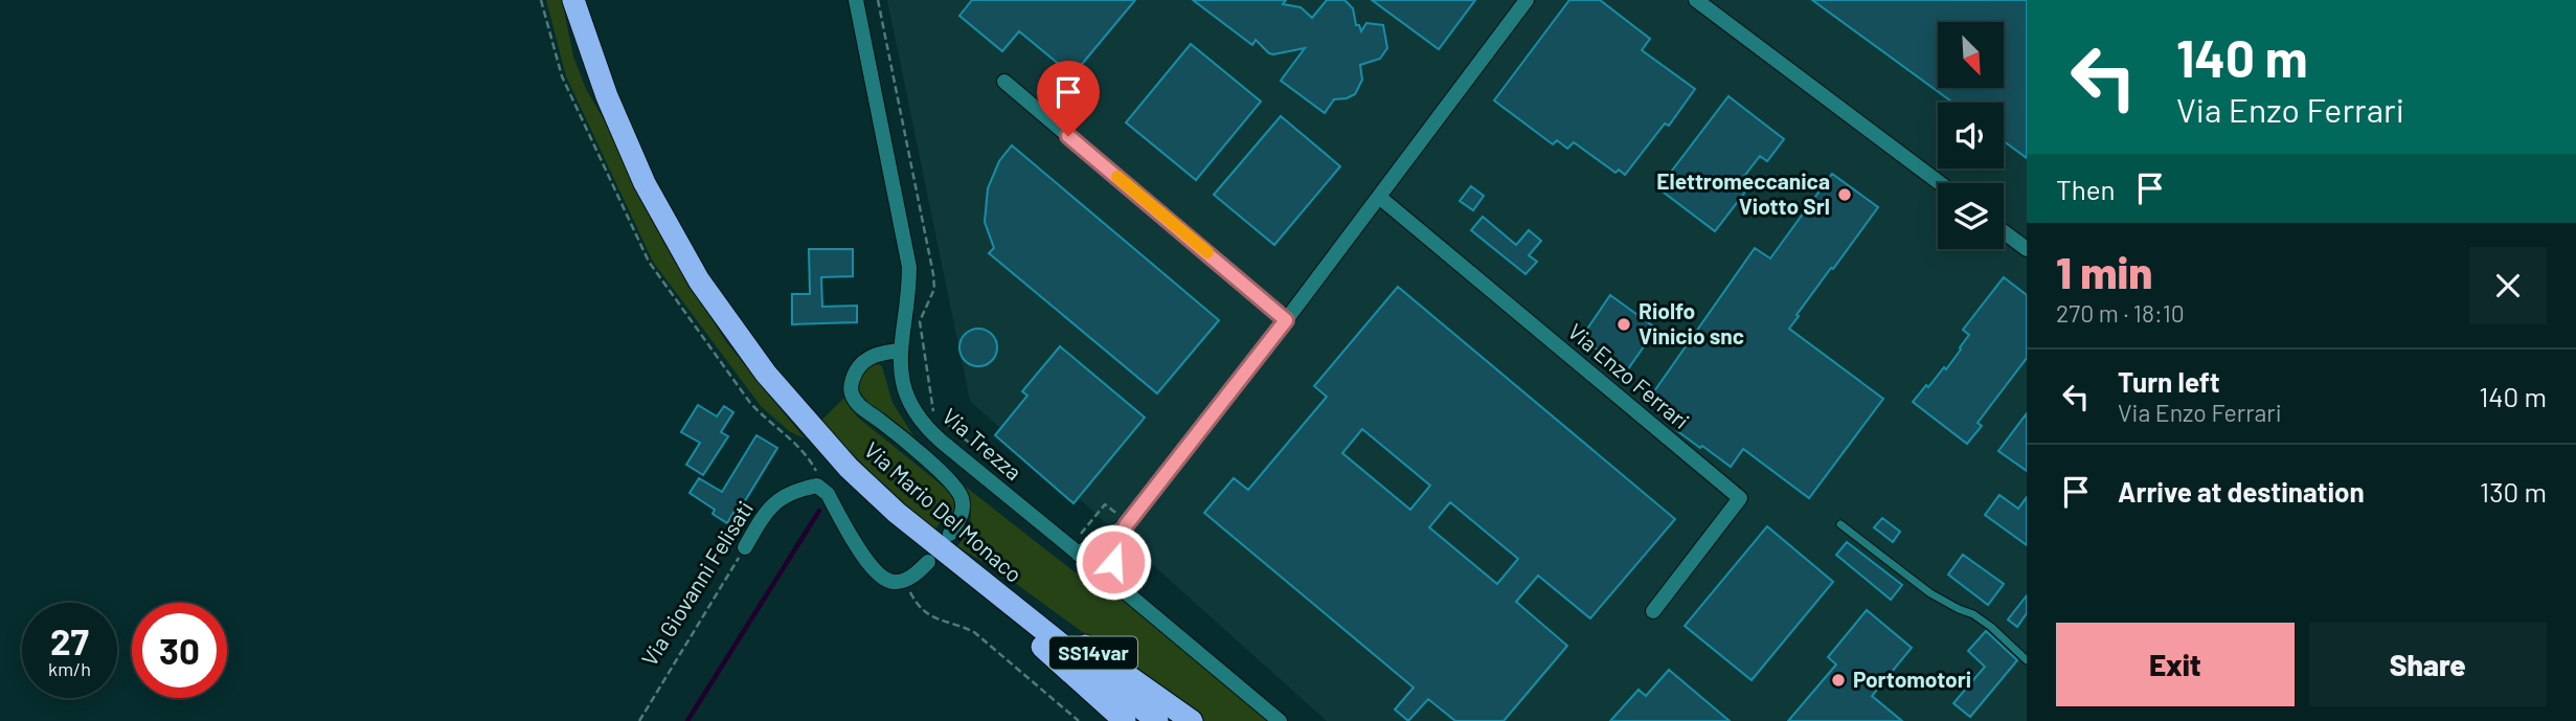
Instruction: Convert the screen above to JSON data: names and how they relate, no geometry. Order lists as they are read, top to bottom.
{
  "streets": {
    "highway": ["Via Mario Del Monaco", "SS14var"],
    "street": ["Via Enzo Ferrari", "Via Trezza", "Via Giovanni Felisati"]
  },
  "crossings": [
    ["Via Mario Del Monaco", "SS14var"]
  ],
  "places": ["Elettromeccanica Viotto Srl", "Riolfo Vinicio snc", "Portomotori"],
  "north": "bottom right",
  "page": {
    "turn": ["140 m", "Via Enzo Ferrari"],
    "then": "Then",
    "heading": ["1 min", "270 m · 18:10"],
    "list": [
      {
        "name": "Turn left",
        "note": "Via Enzo Ferrari",
        "value": "140 m"
      },
      {
        "name": "Arrive at destination",
        "value": "130 m"
      }
    ],
    "speed": "27 km/h",
    "limit": "30",
    "buttons": ["Exit", "Share"]
  }
}
